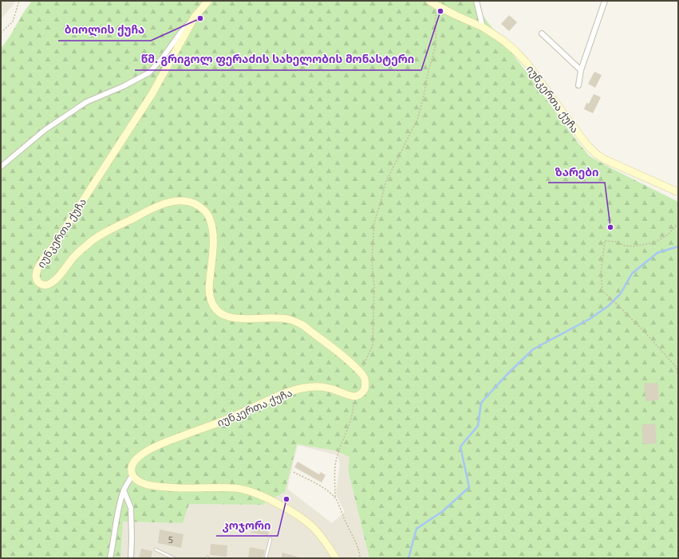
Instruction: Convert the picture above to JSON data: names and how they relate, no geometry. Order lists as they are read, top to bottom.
{
  "streets": {
    "main road": ["იუნკერთა ქუჩა"]
  },
  "places": [
    "წმ. გრიგოლ ფერაძის სახელობის მონასტერი",
    "ბიოლის ქუჩა",
    "ზარები",
    "კოჯორი"
  ],
  "house_numbers": ["5"]
}
